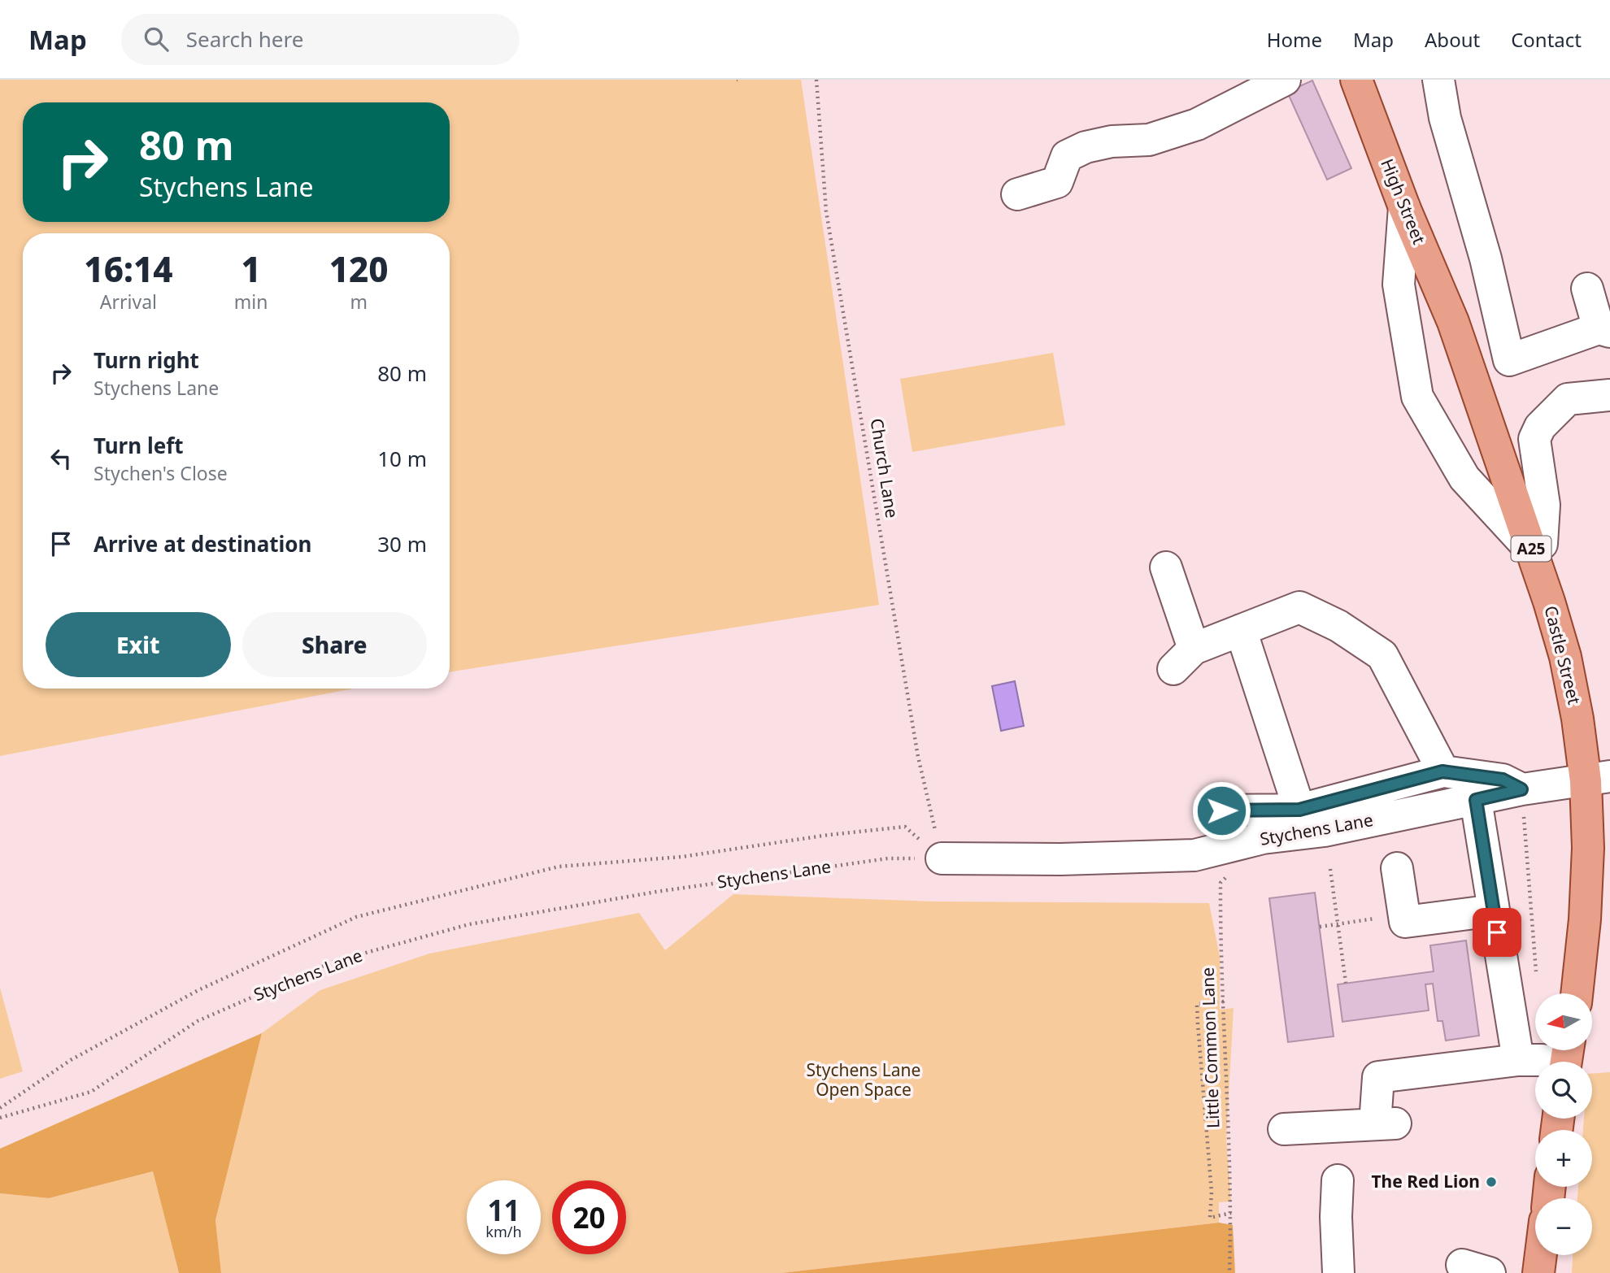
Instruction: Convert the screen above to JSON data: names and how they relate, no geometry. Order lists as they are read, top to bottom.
{
  "streets": {
    "main road": ["High Street", "A25", "Castle Street"],
    "street": ["Stychens Lane"],
    "path": ["Church Lane", "Little Common Lane"]
  },
  "crossings": [
    ["High Street", "Castle Street"],
    ["Church Lane", "Stychens Lane"],
    ["Castle Street", "Stychens Lane"]
  ],
  "parks": ["Stychens Lane Open Space"],
  "places": ["The Red Lion"],
  "north": "left",
  "page": {
    "header": "Map",
    "search": "Search here",
    "nav": [
      "Home",
      "Map",
      "About",
      "Contact"
    ],
    "turn": ["80 m", "Stychens Lane"],
    "eta": [
      "16:14",
      "Arrival",
      "1",
      "min",
      "120",
      "m"
    ],
    "list": [
      {
        "name": "Turn right",
        "note": "Stychens Lane",
        "value": "80 m"
      },
      {
        "name": "Turn left",
        "note": "Stychen's Close",
        "value": "10 m"
      },
      {
        "name": "Arrive at destination",
        "value": "30 m"
      }
    ],
    "buttons": ["Exit", "Share"],
    "map_buttons": ["+", "−"],
    "speed": "11 km/h",
    "limit": "20"
  }
}
